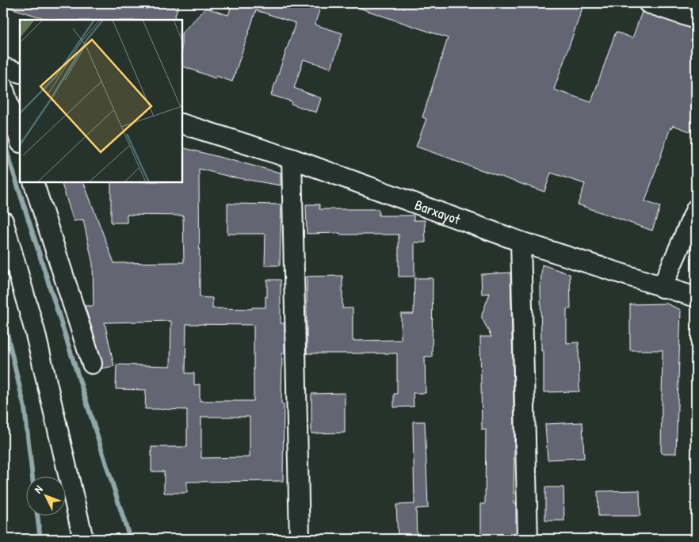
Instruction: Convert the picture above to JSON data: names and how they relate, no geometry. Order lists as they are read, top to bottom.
{
  "streets": {
    "street": ["Barxayot"]
  },
  "north": "top left"
}
